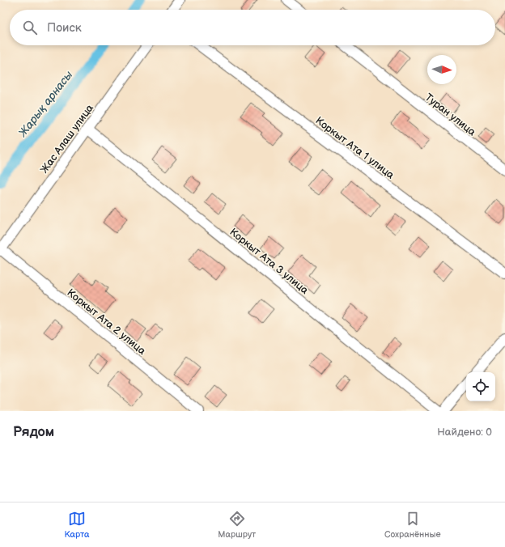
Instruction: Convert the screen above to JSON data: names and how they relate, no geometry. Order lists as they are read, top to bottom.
{
  "streets": {
    "street": [
      "Туран улица",
      "Жас Алаш улица",
      "Коркыт Ата 1 улица",
      "Коркыт Ата 3 улица",
      "Коркыт Ата 2 улица"
    ]
  },
  "crossings": [
    ["Жас Алаш улица", "Коркыт Ата 3 улица"],
    ["Жас Алаш улица", "Коркыт Ата 2 улица"]
  ],
  "water": ["Жарық арнасы"],
  "north": "right",
  "page": {
    "search": "Поиск",
    "heading": ["Рядом", "Найдено: 0"],
    "nav": ["Карта", "Маршрут", "Сохранённые"]
  }
}
